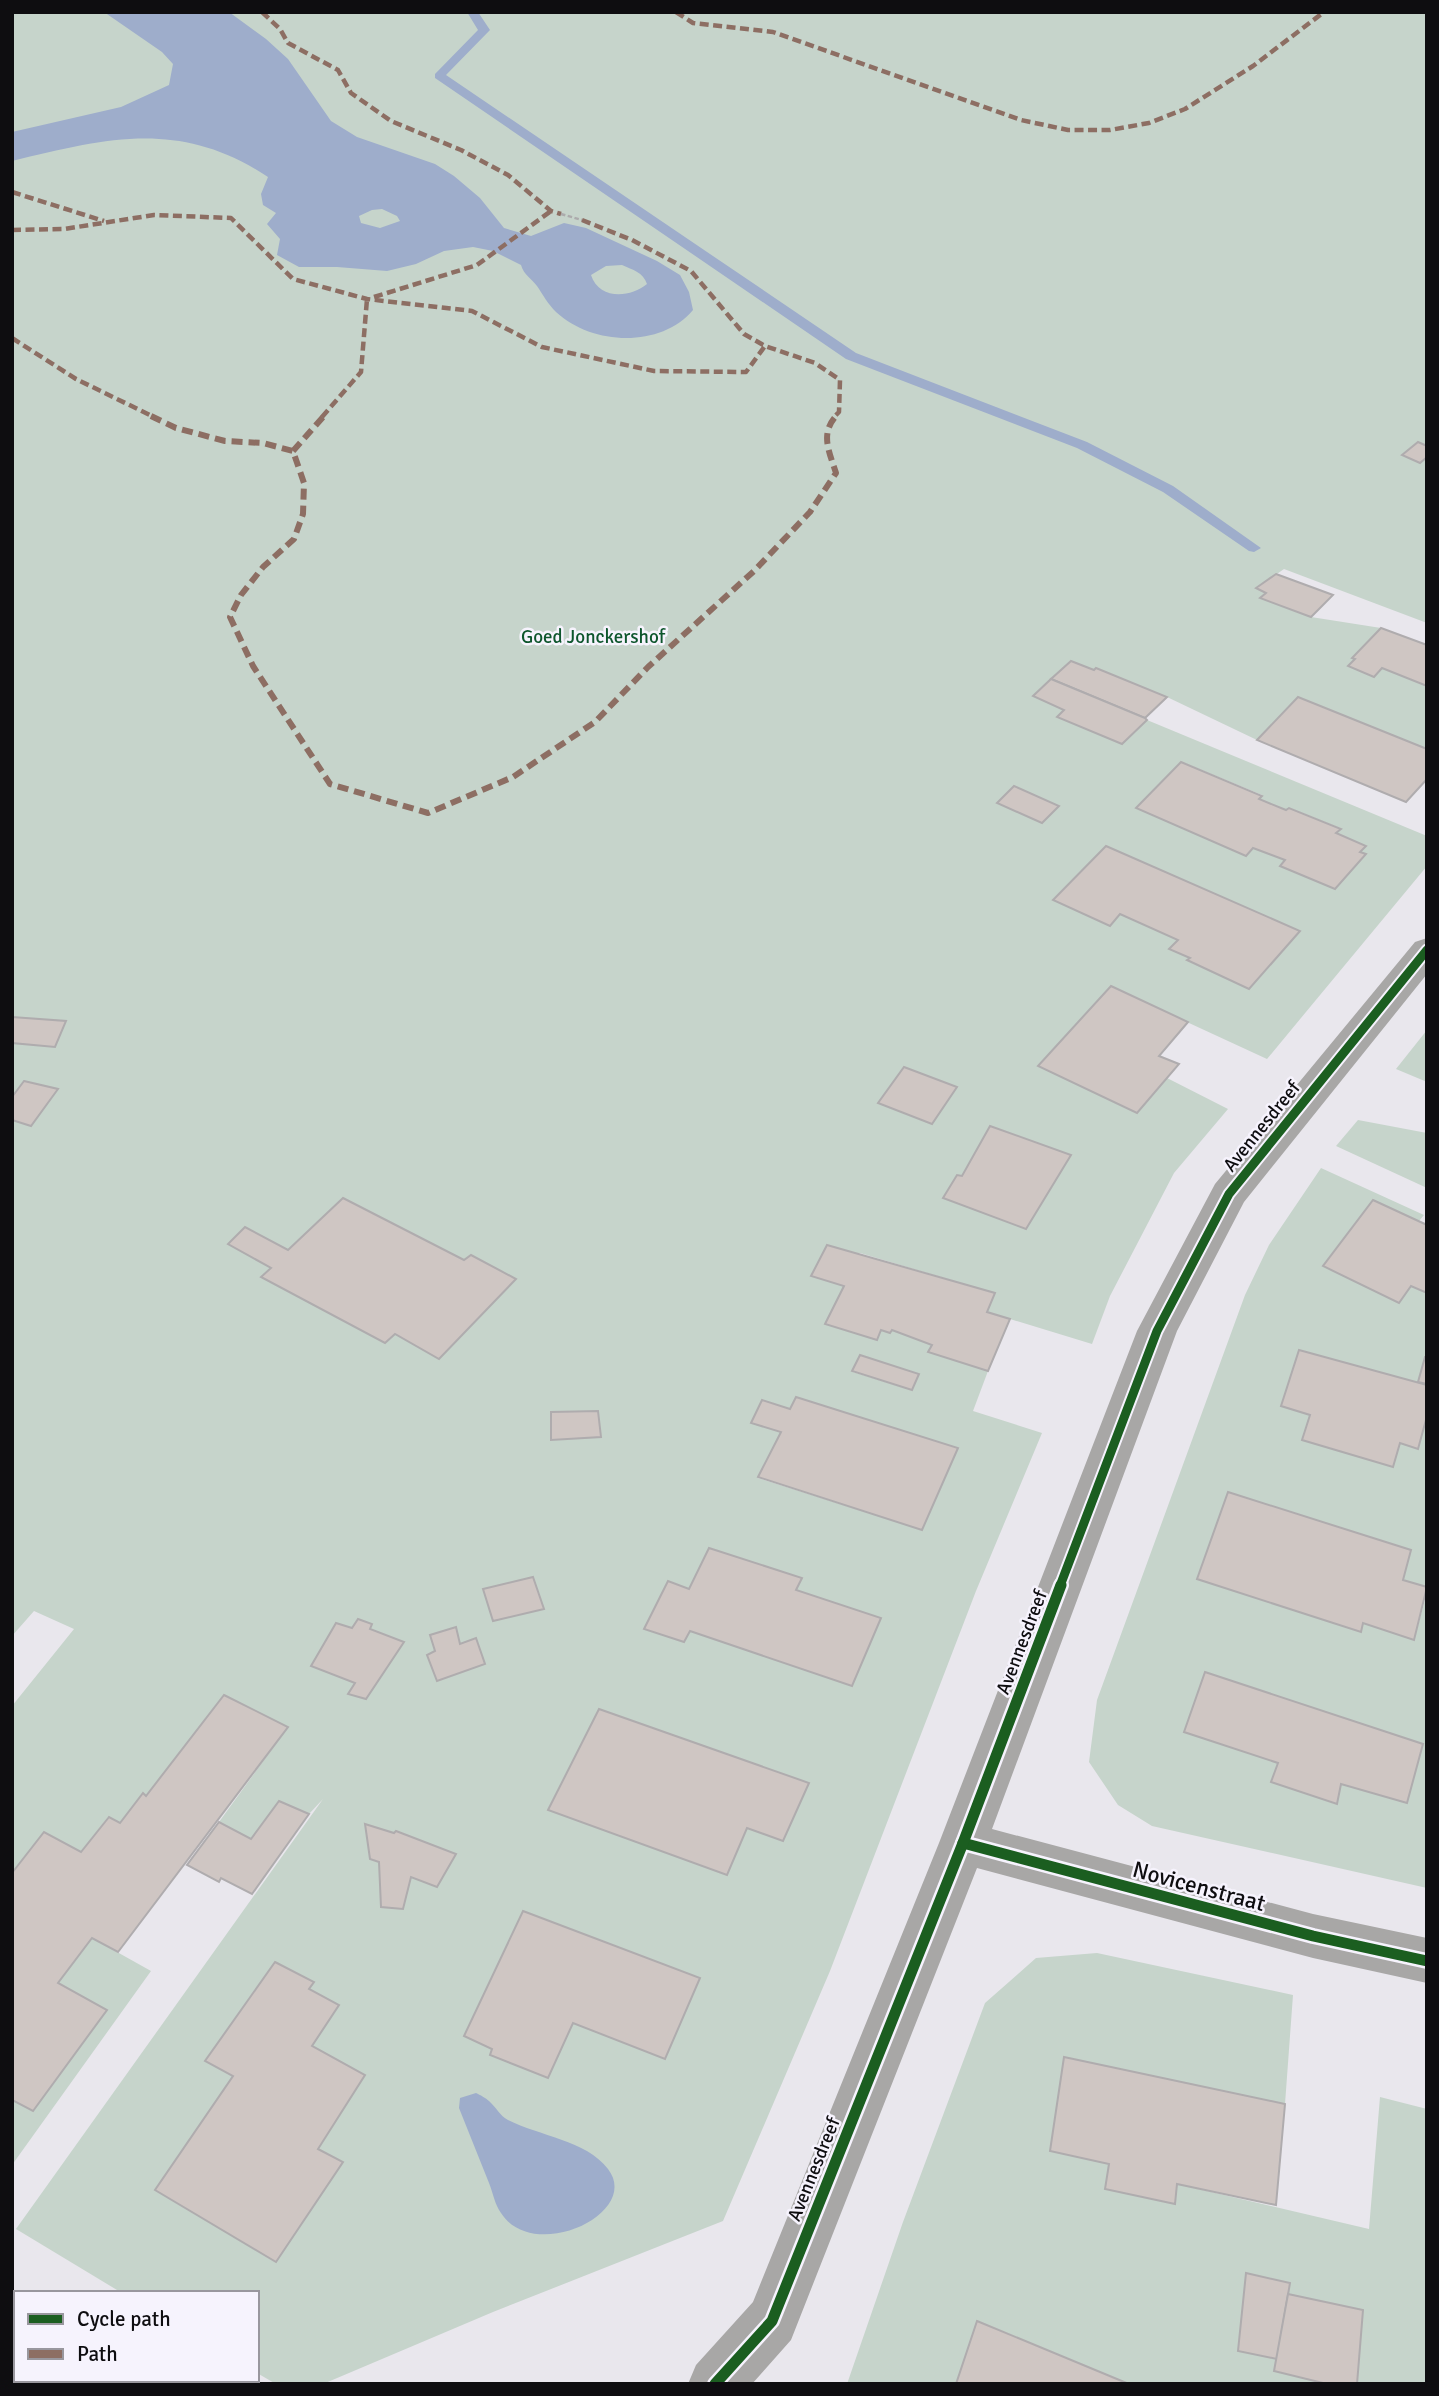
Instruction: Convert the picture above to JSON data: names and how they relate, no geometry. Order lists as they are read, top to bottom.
{
  "streets": {
    "street": ["Avennesdreef", "Novicenstraat"]
  },
  "crossings": [
    ["Avennesdreef", "Novicenstraat"]
  ],
  "parks": ["Goed Jonckershof"],
  "legend": ["Cycle path", "Path"]
}
